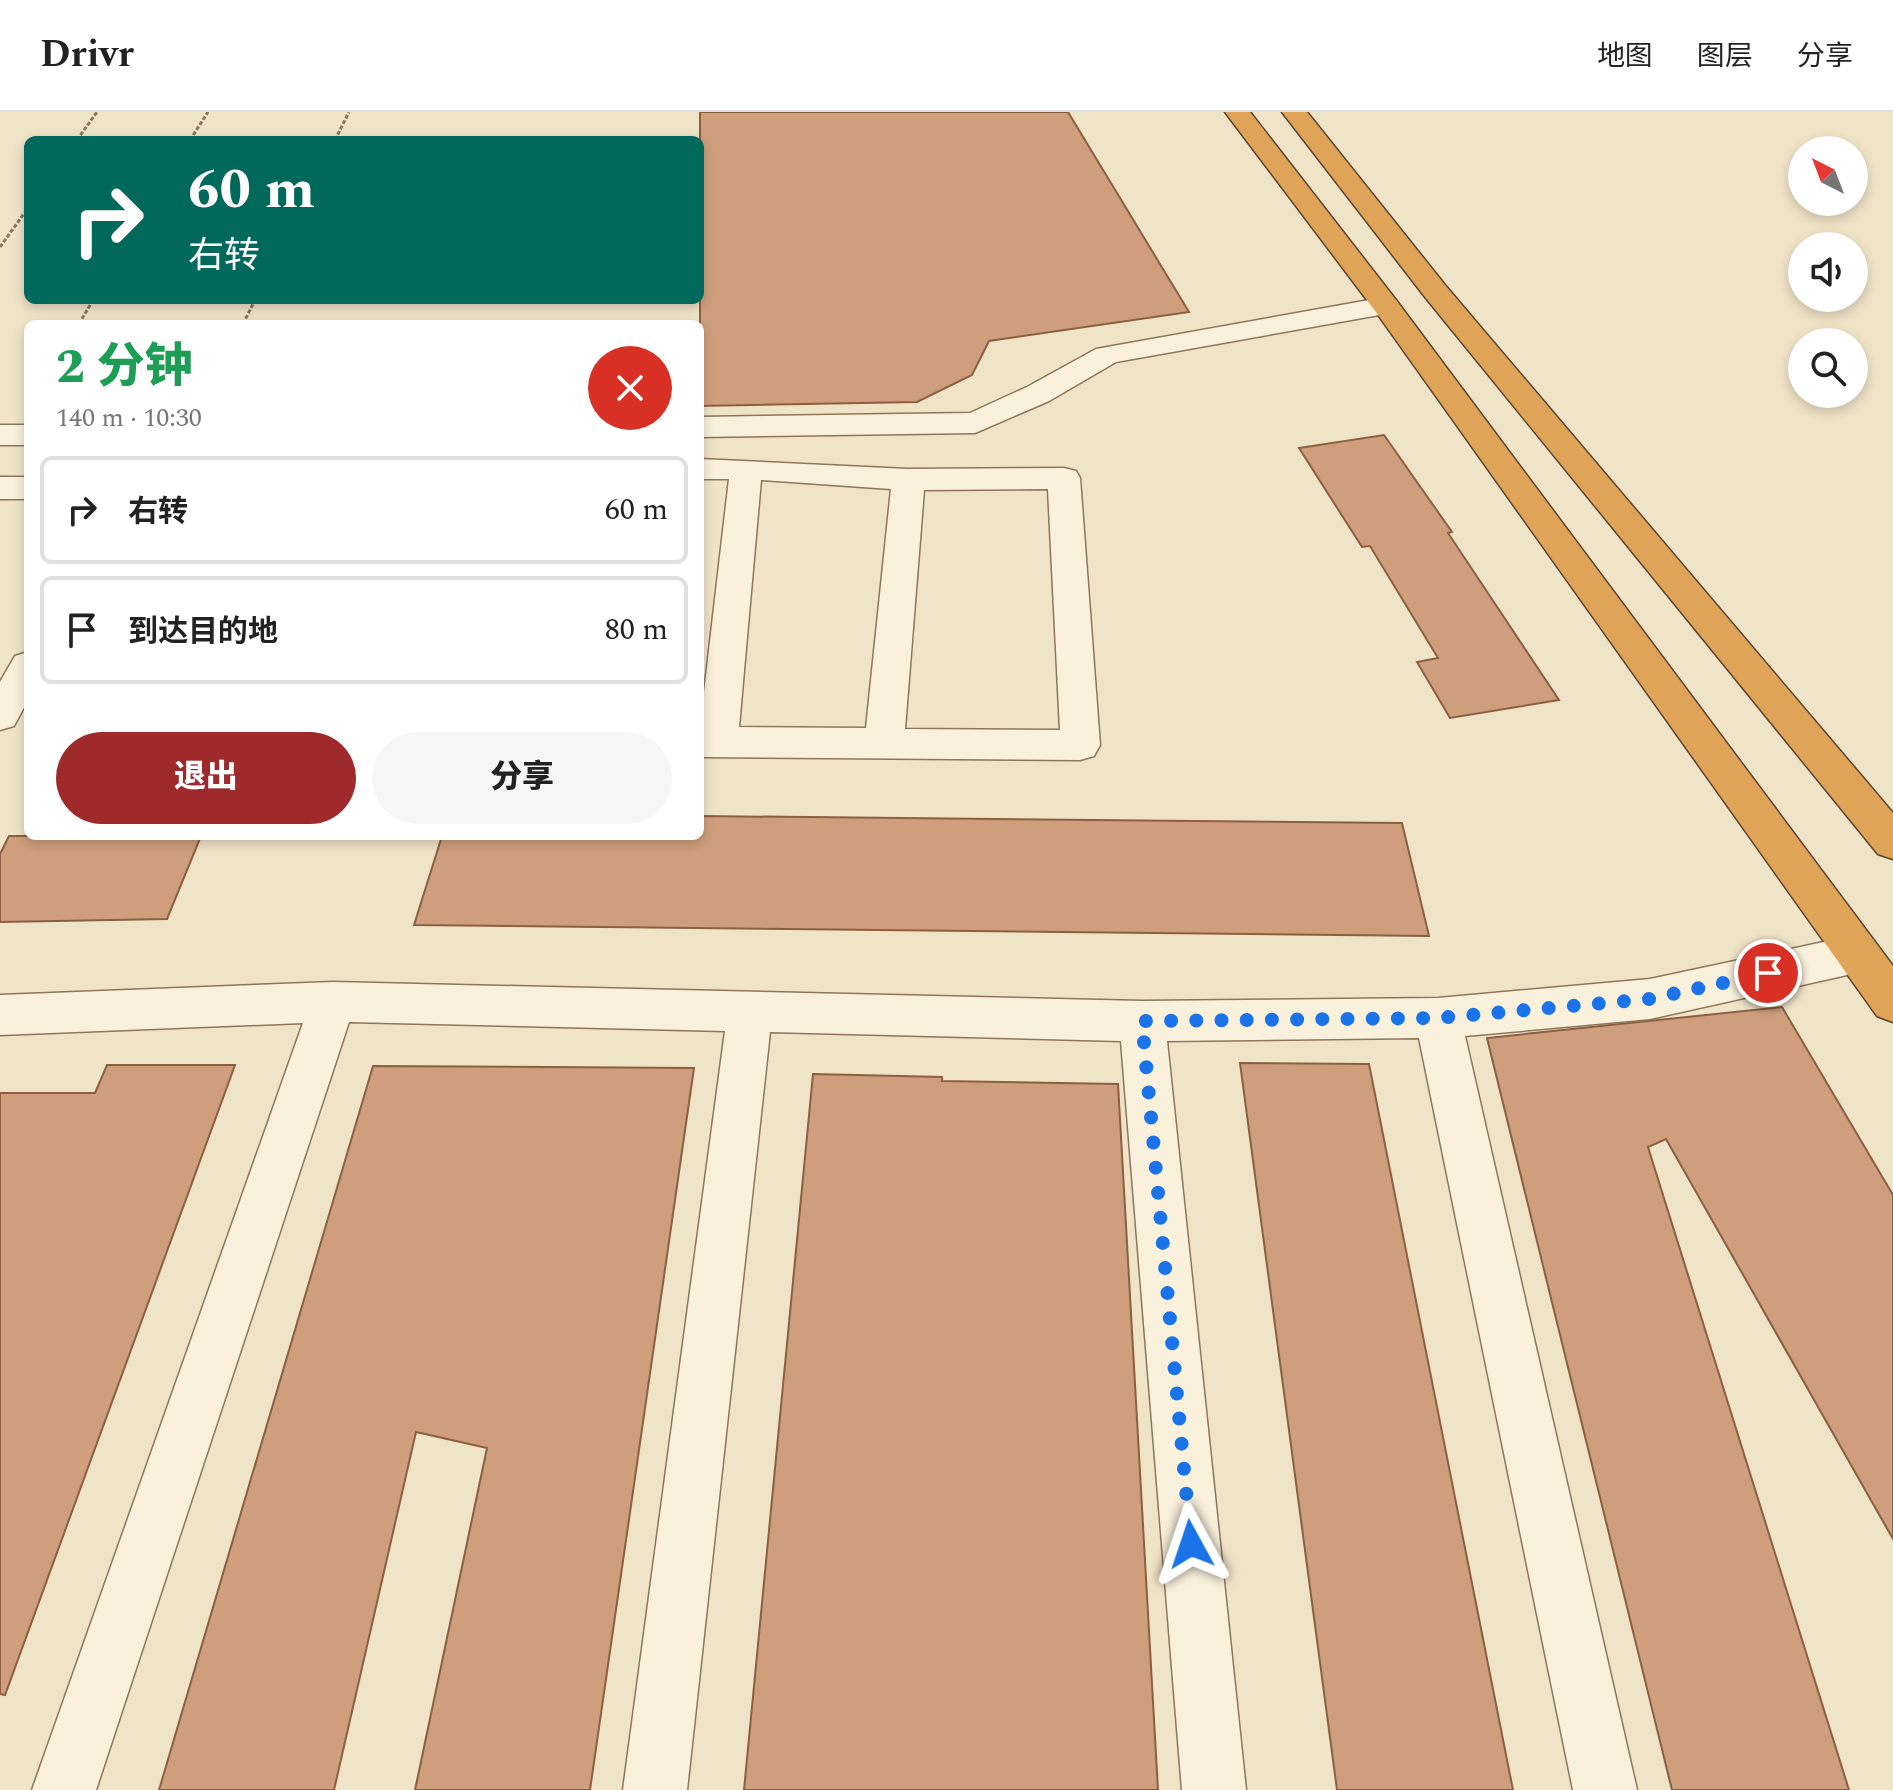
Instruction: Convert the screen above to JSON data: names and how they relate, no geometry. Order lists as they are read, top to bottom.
{
  "north": "top left",
  "page": {
    "header": "Drivr",
    "nav": ["地图", "图层", "分享"],
    "turn": ["60 m", "右转"],
    "heading": ["2 分钟", "140 m · 10:30"],
    "list": [
      {
        "name": "右转",
        "value": "60 m"
      },
      {
        "name": "到达目的地",
        "value": "80 m"
      }
    ],
    "buttons": ["退出", "分享"]
  }
}
